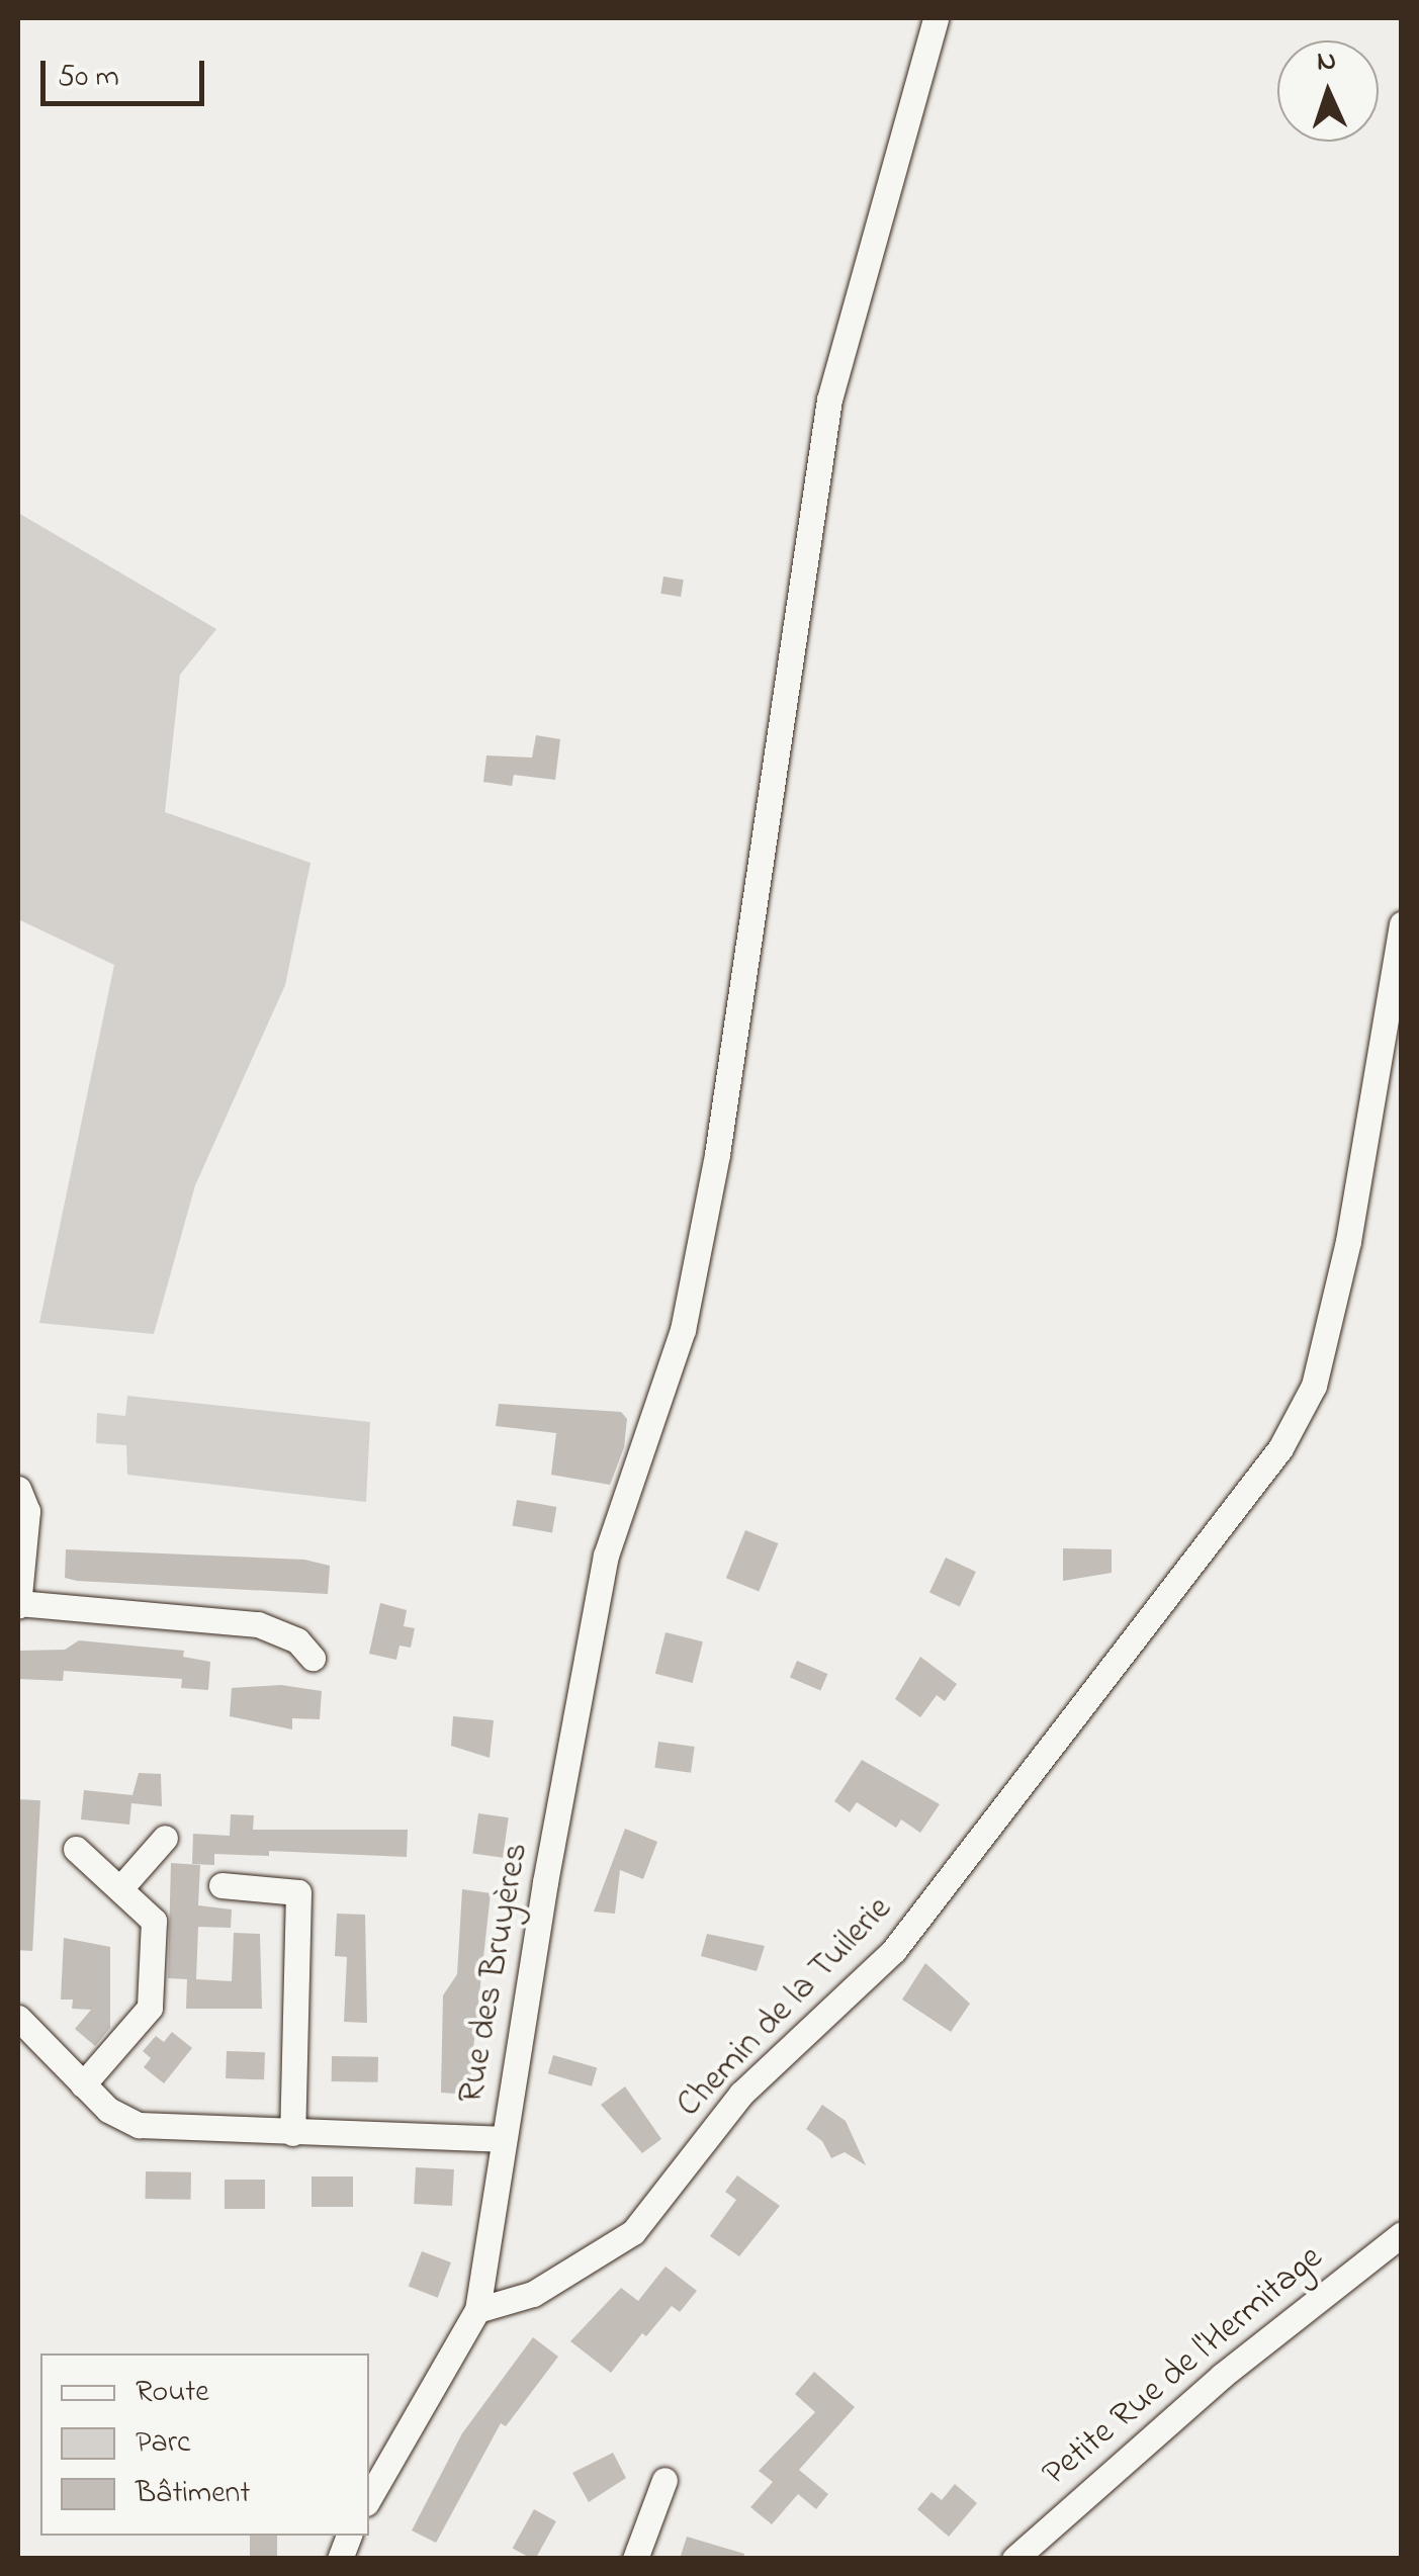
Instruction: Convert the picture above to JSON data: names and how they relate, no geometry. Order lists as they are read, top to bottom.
{
  "streets": {
    "street": ["Rue des Bruyères", "Chemin de la Tuilerie", "Petite Rue de l'Hermitage"]
  },
  "crossings": [
    ["Rue des Bruyères", "Chemin de la Tuilerie"]
  ],
  "legend": ["Route", "Parc", "Bâtiment"],
  "scale_bar": "50 m",
  "north": "top"
}
